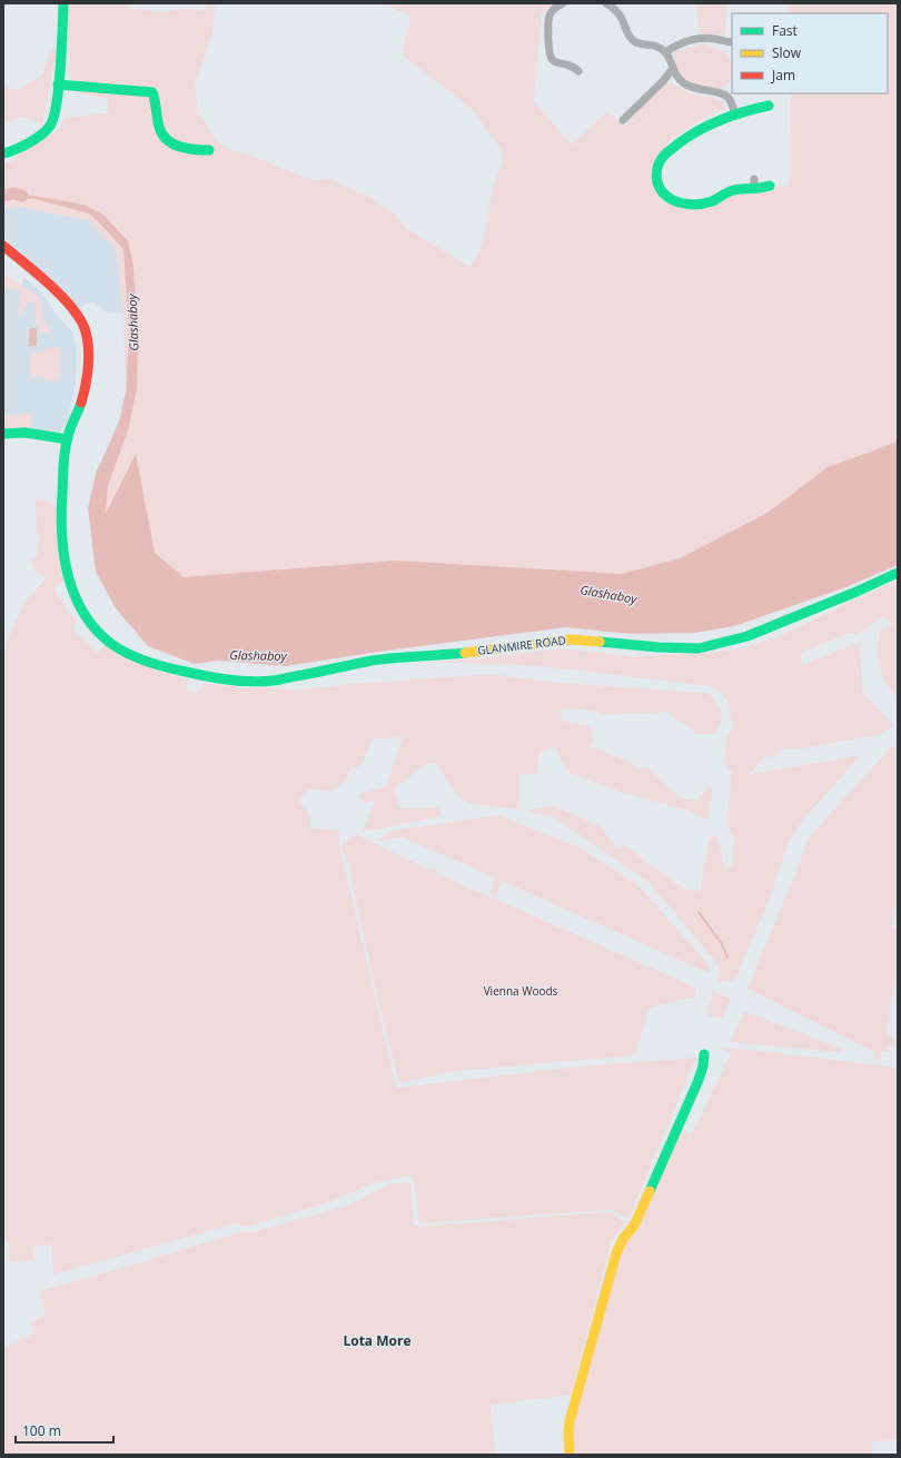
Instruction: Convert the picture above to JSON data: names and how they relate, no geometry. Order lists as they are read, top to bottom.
{
  "streets": {
    "main road": ["GLANMIRE ROAD"]
  },
  "districts": ["Lota More"],
  "water": ["Glashaboy"],
  "parks": ["Vienna Woods"],
  "legend": ["Fast", "Slow", "Jam"],
  "scale_bar": "100 m"
}
